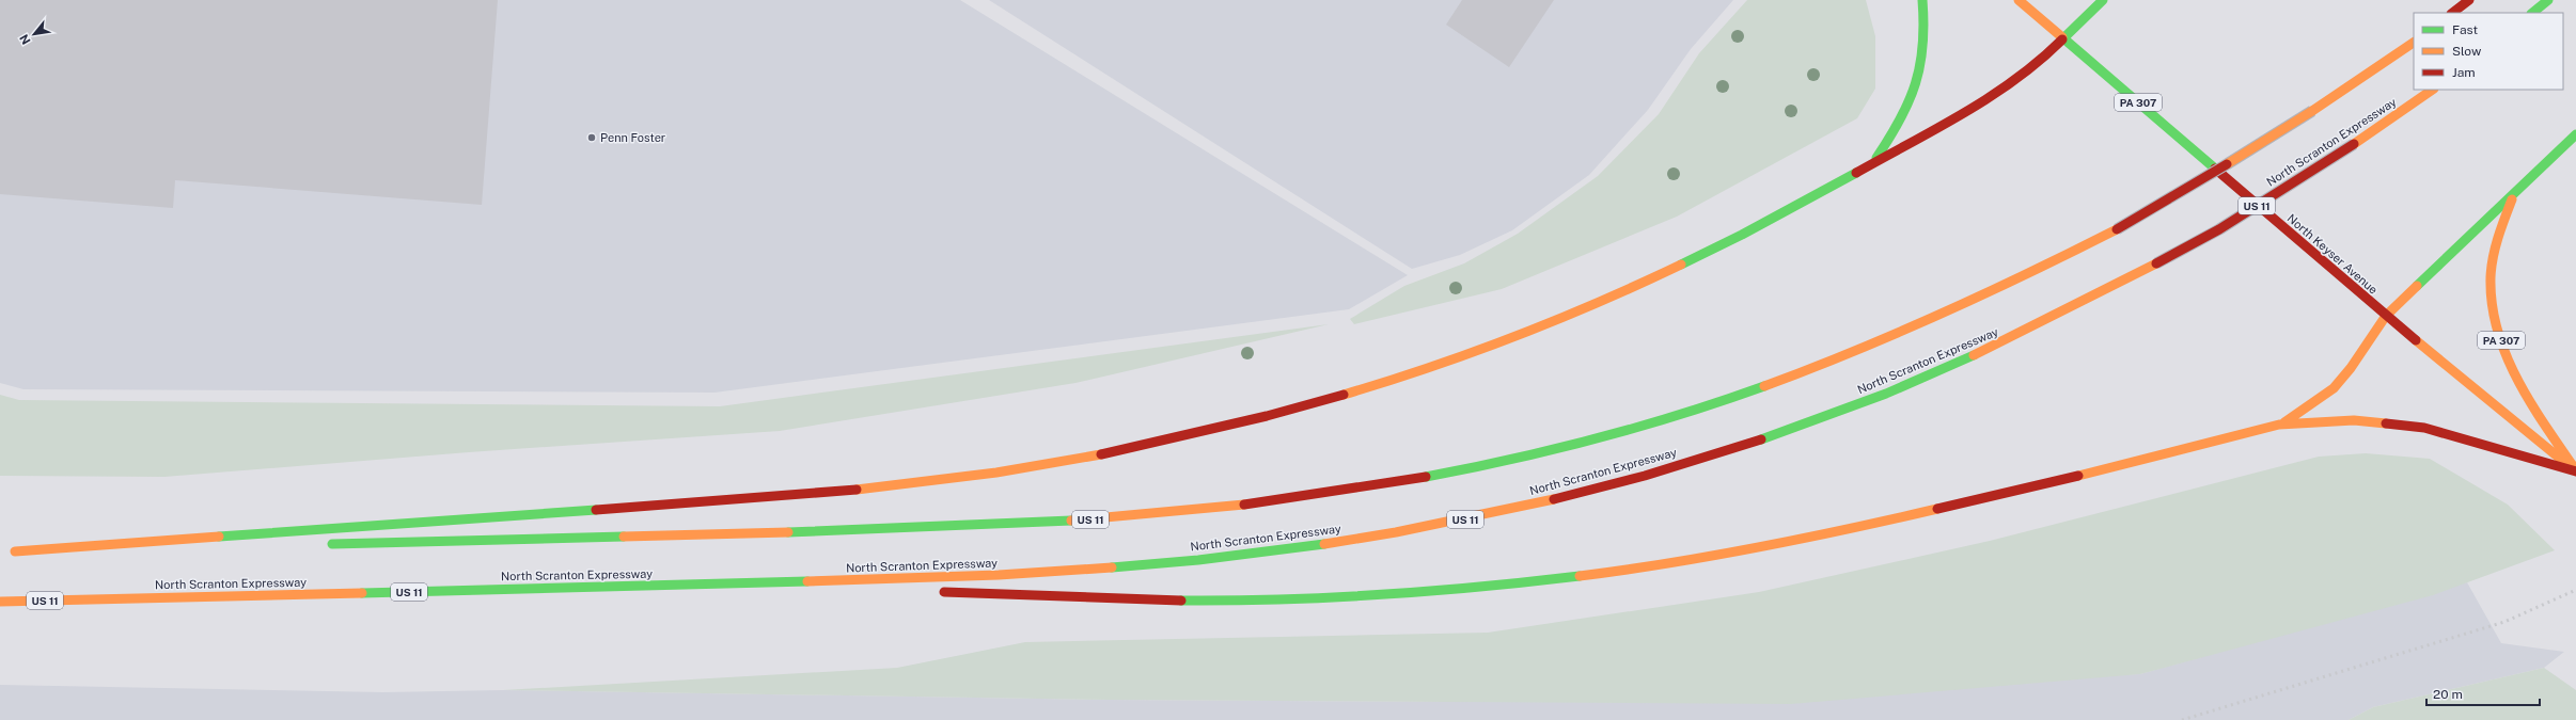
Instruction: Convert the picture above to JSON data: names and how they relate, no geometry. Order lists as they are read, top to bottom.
{
  "streets": {
    "main road": [
      "PA 307",
      "North Scranton Expressway",
      "US 11",
      "North Keyser Avenue"
    ]
  },
  "crossings": [
    ["PA 307", "North Keyser Avenue"]
  ],
  "places": ["Penn Foster"],
  "legend": ["Fast", "Slow", "Jam"],
  "scale_bar": "20 m",
  "north": "bottom left"
}
